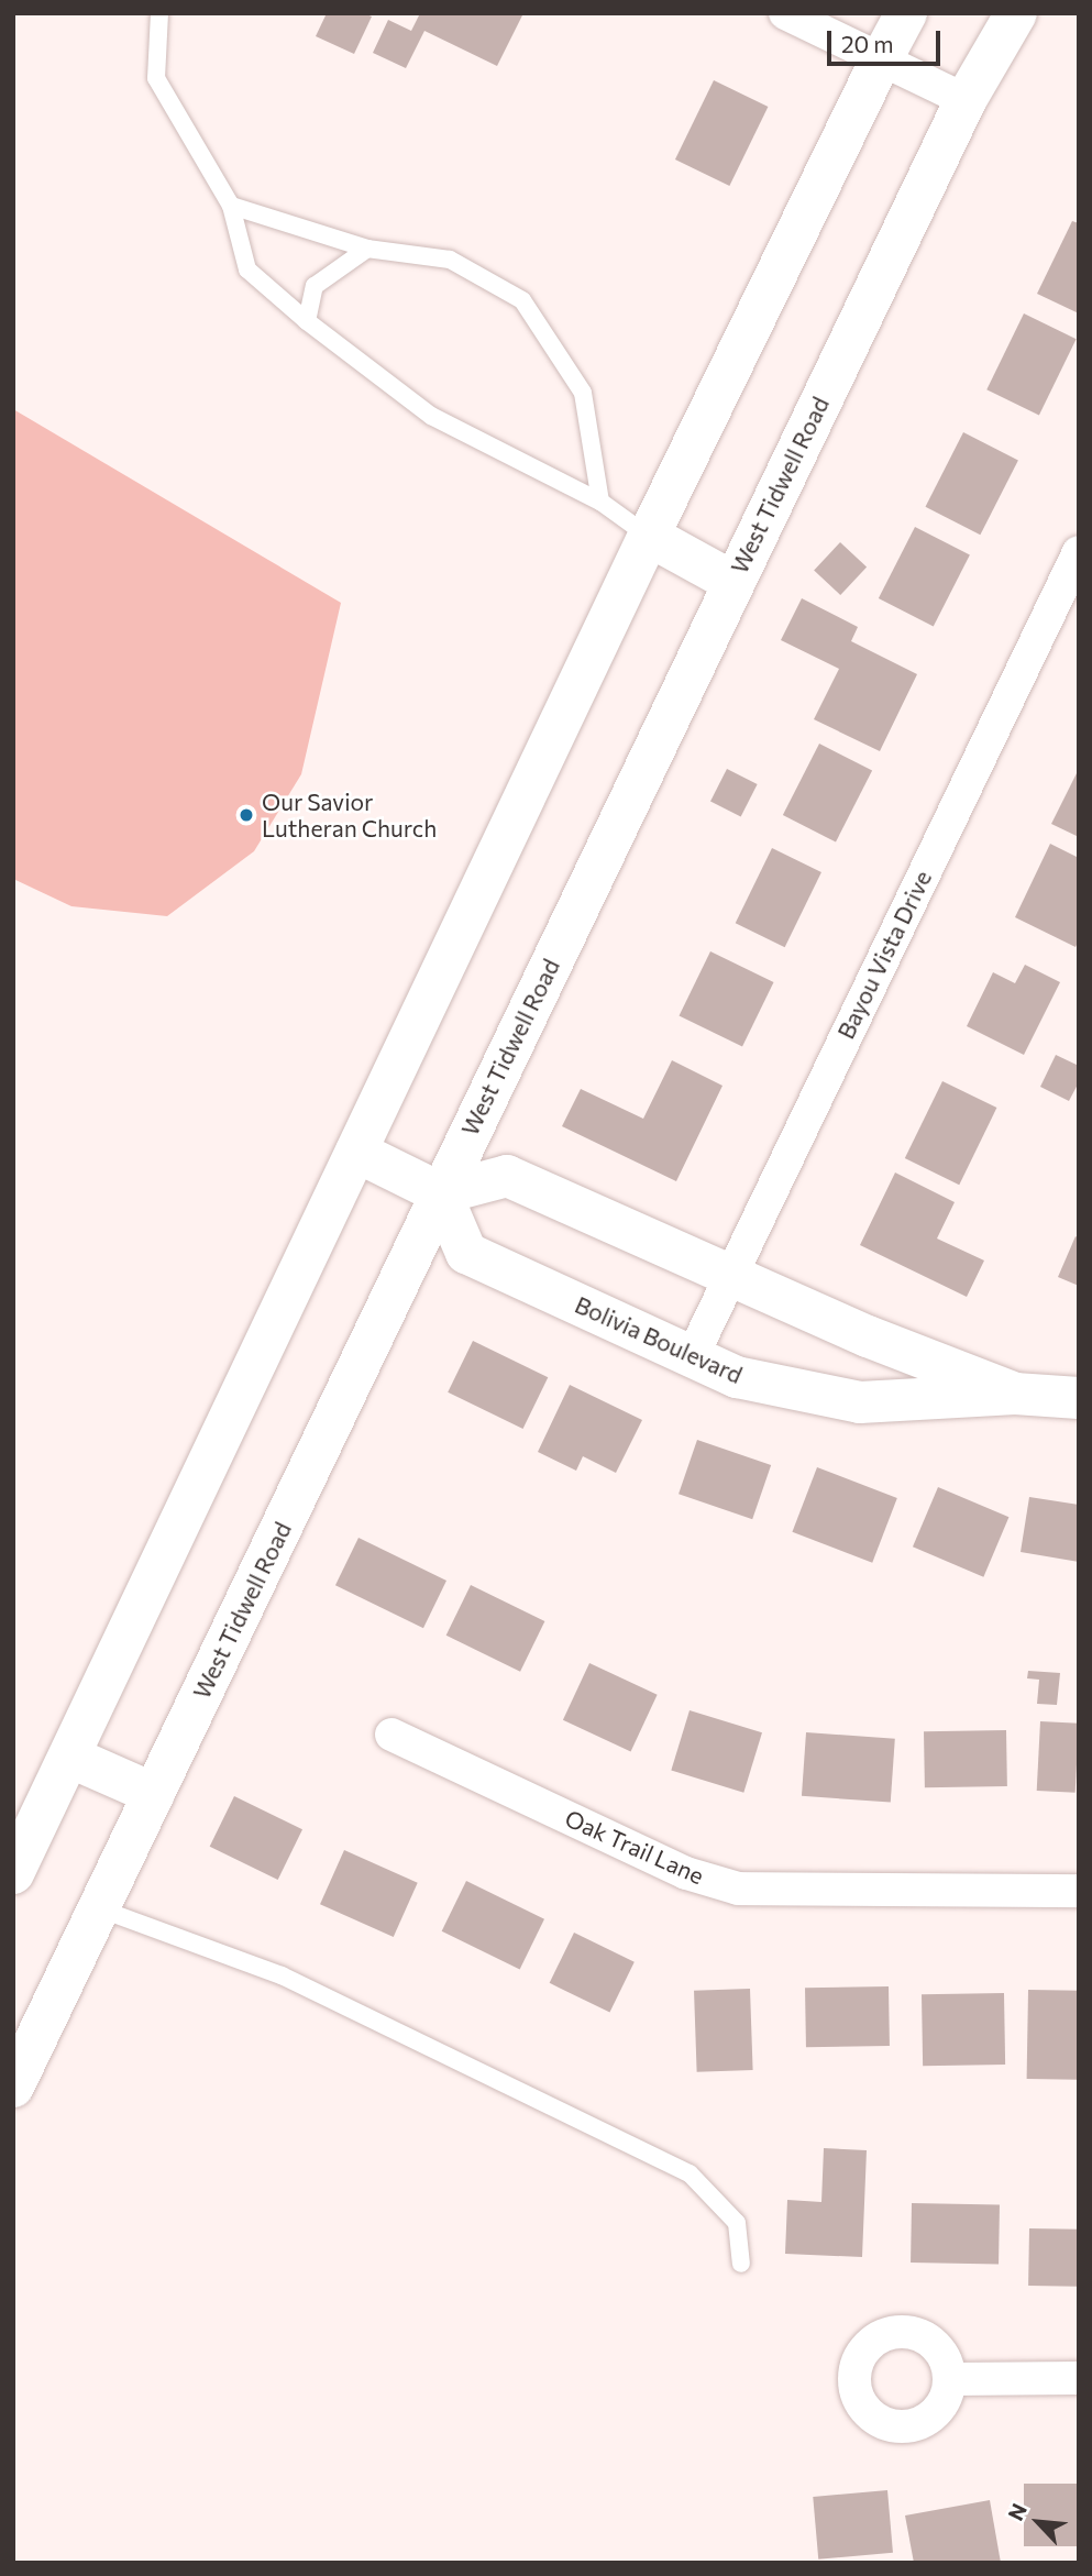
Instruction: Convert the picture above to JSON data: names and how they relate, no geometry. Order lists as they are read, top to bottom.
{
  "streets": {
    "main road": ["West Tidwell Road", "Bolivia Boulevard"],
    "street": ["Bayou Vista Drive", "Oak Trail Lane"]
  },
  "crossings": [
    ["West Tidwell Road", "Bolivia Boulevard"],
    ["Bayou Vista Drive", "Bolivia Boulevard"]
  ],
  "places": ["Our Savior Lutheran Church"],
  "scale_bar": "20 m",
  "north": "top left"
}
